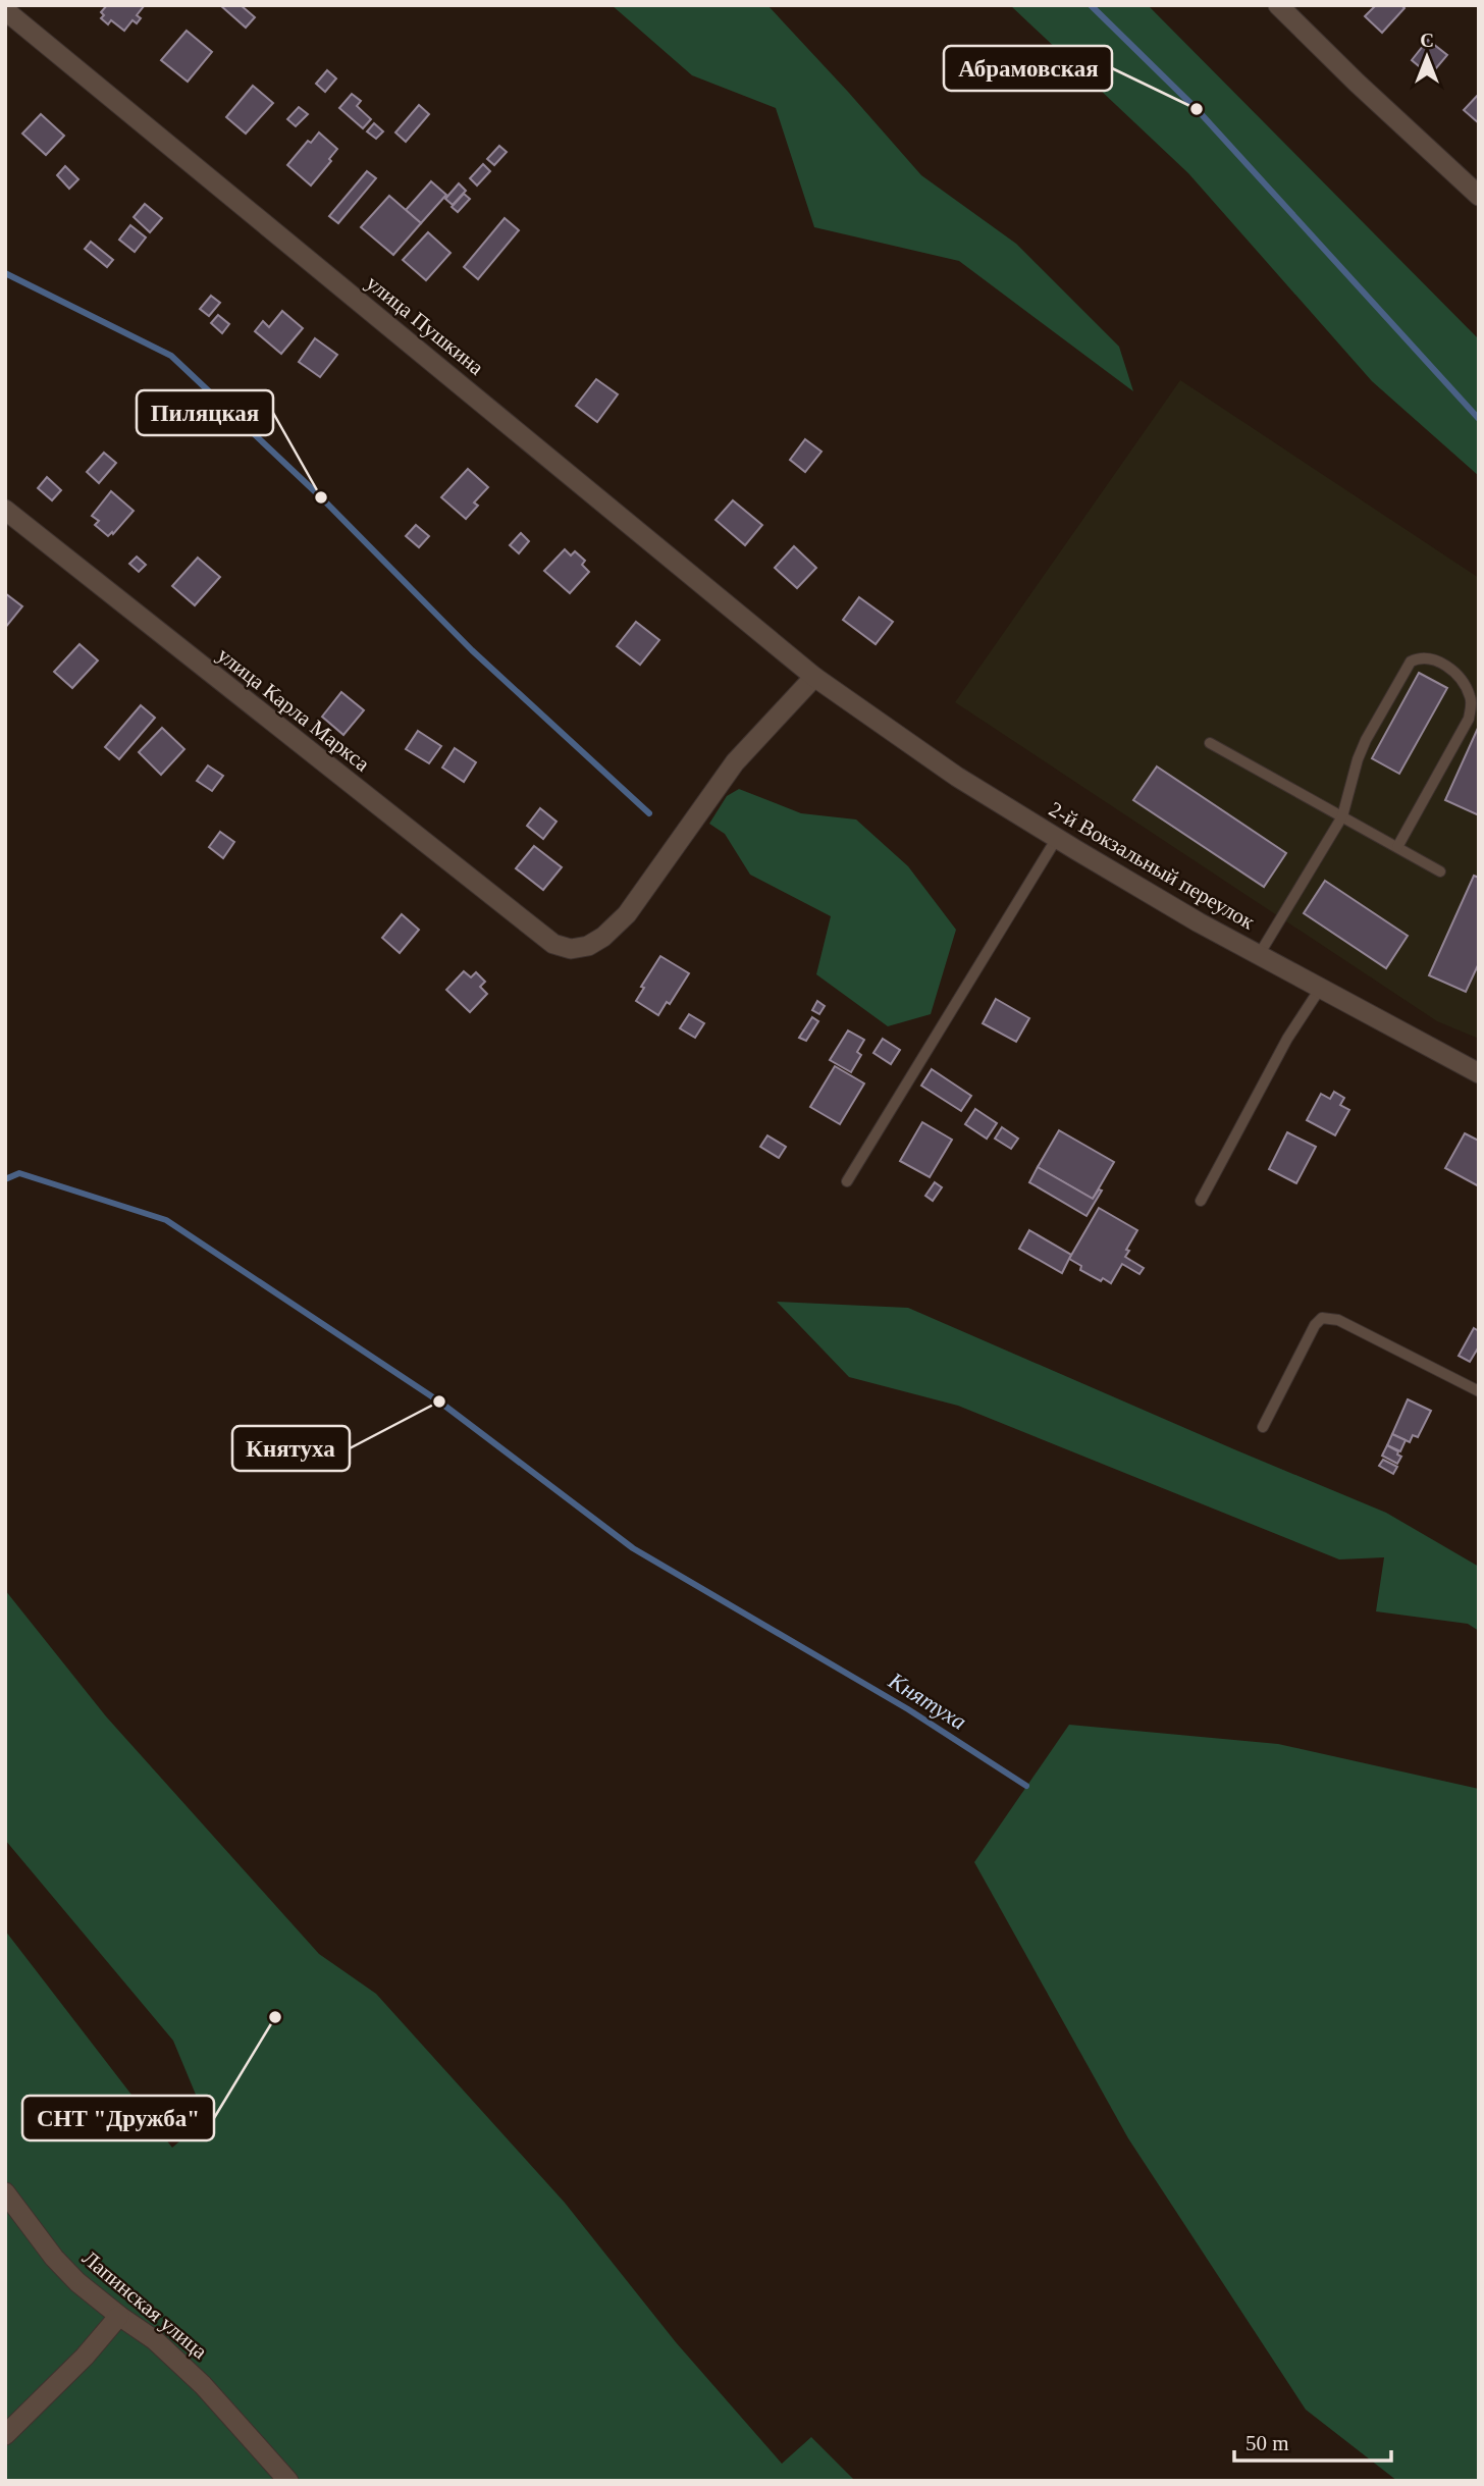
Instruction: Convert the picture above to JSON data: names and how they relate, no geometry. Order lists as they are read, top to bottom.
{
  "streets": {
    "street": [
      "улица Пушкина",
      "улица Карла Маркса",
      "2-й Вокзальный переулок",
      "Лапинская улица"
    ]
  },
  "crossings": [
    ["улица Пушкина", "улица Карла Маркса"],
    ["улица Пушкина", "2-й Вокзальный переулок"],
    ["улица Карла Маркса", "2-й Вокзальный переулок"]
  ],
  "water": ["Княтуха"],
  "places": [
    "Абрамовская",
    "Пиляцкая",
    "Княтуха",
    "СНТ \"Дружба\""
  ],
  "scale_bar": "50 m",
  "north": "top"
}
